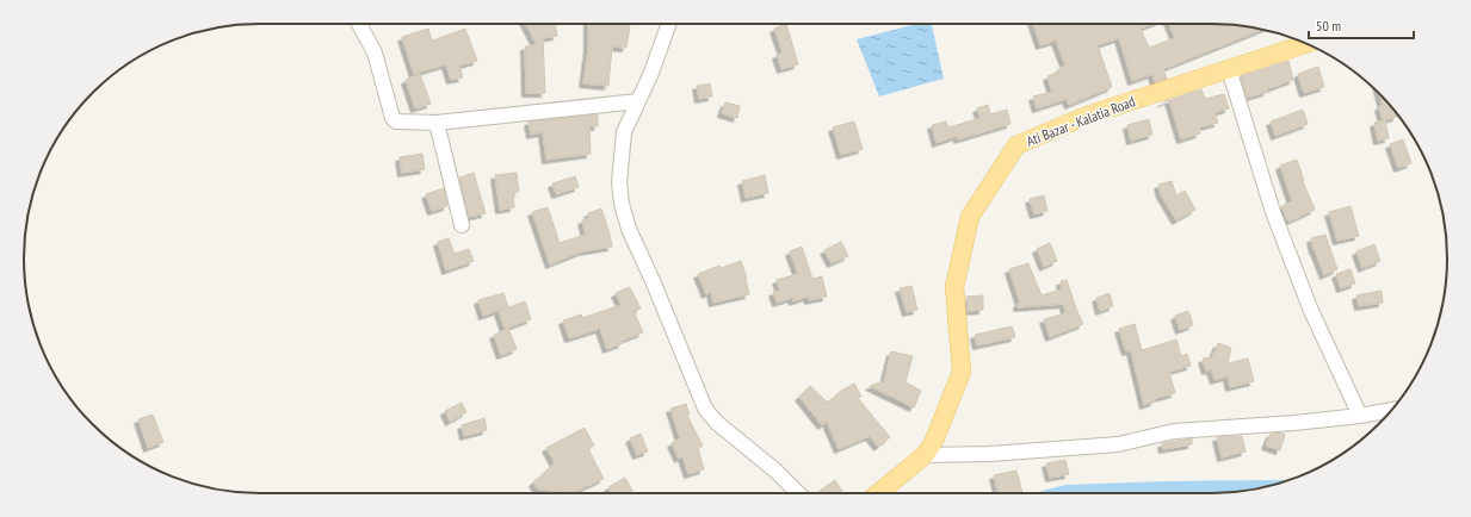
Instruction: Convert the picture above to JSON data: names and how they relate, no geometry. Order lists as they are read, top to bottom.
{
  "streets": {
    "main road": ["Ati Bazar - Kalatia Road"]
  },
  "scale_bar": "50 m"
}
